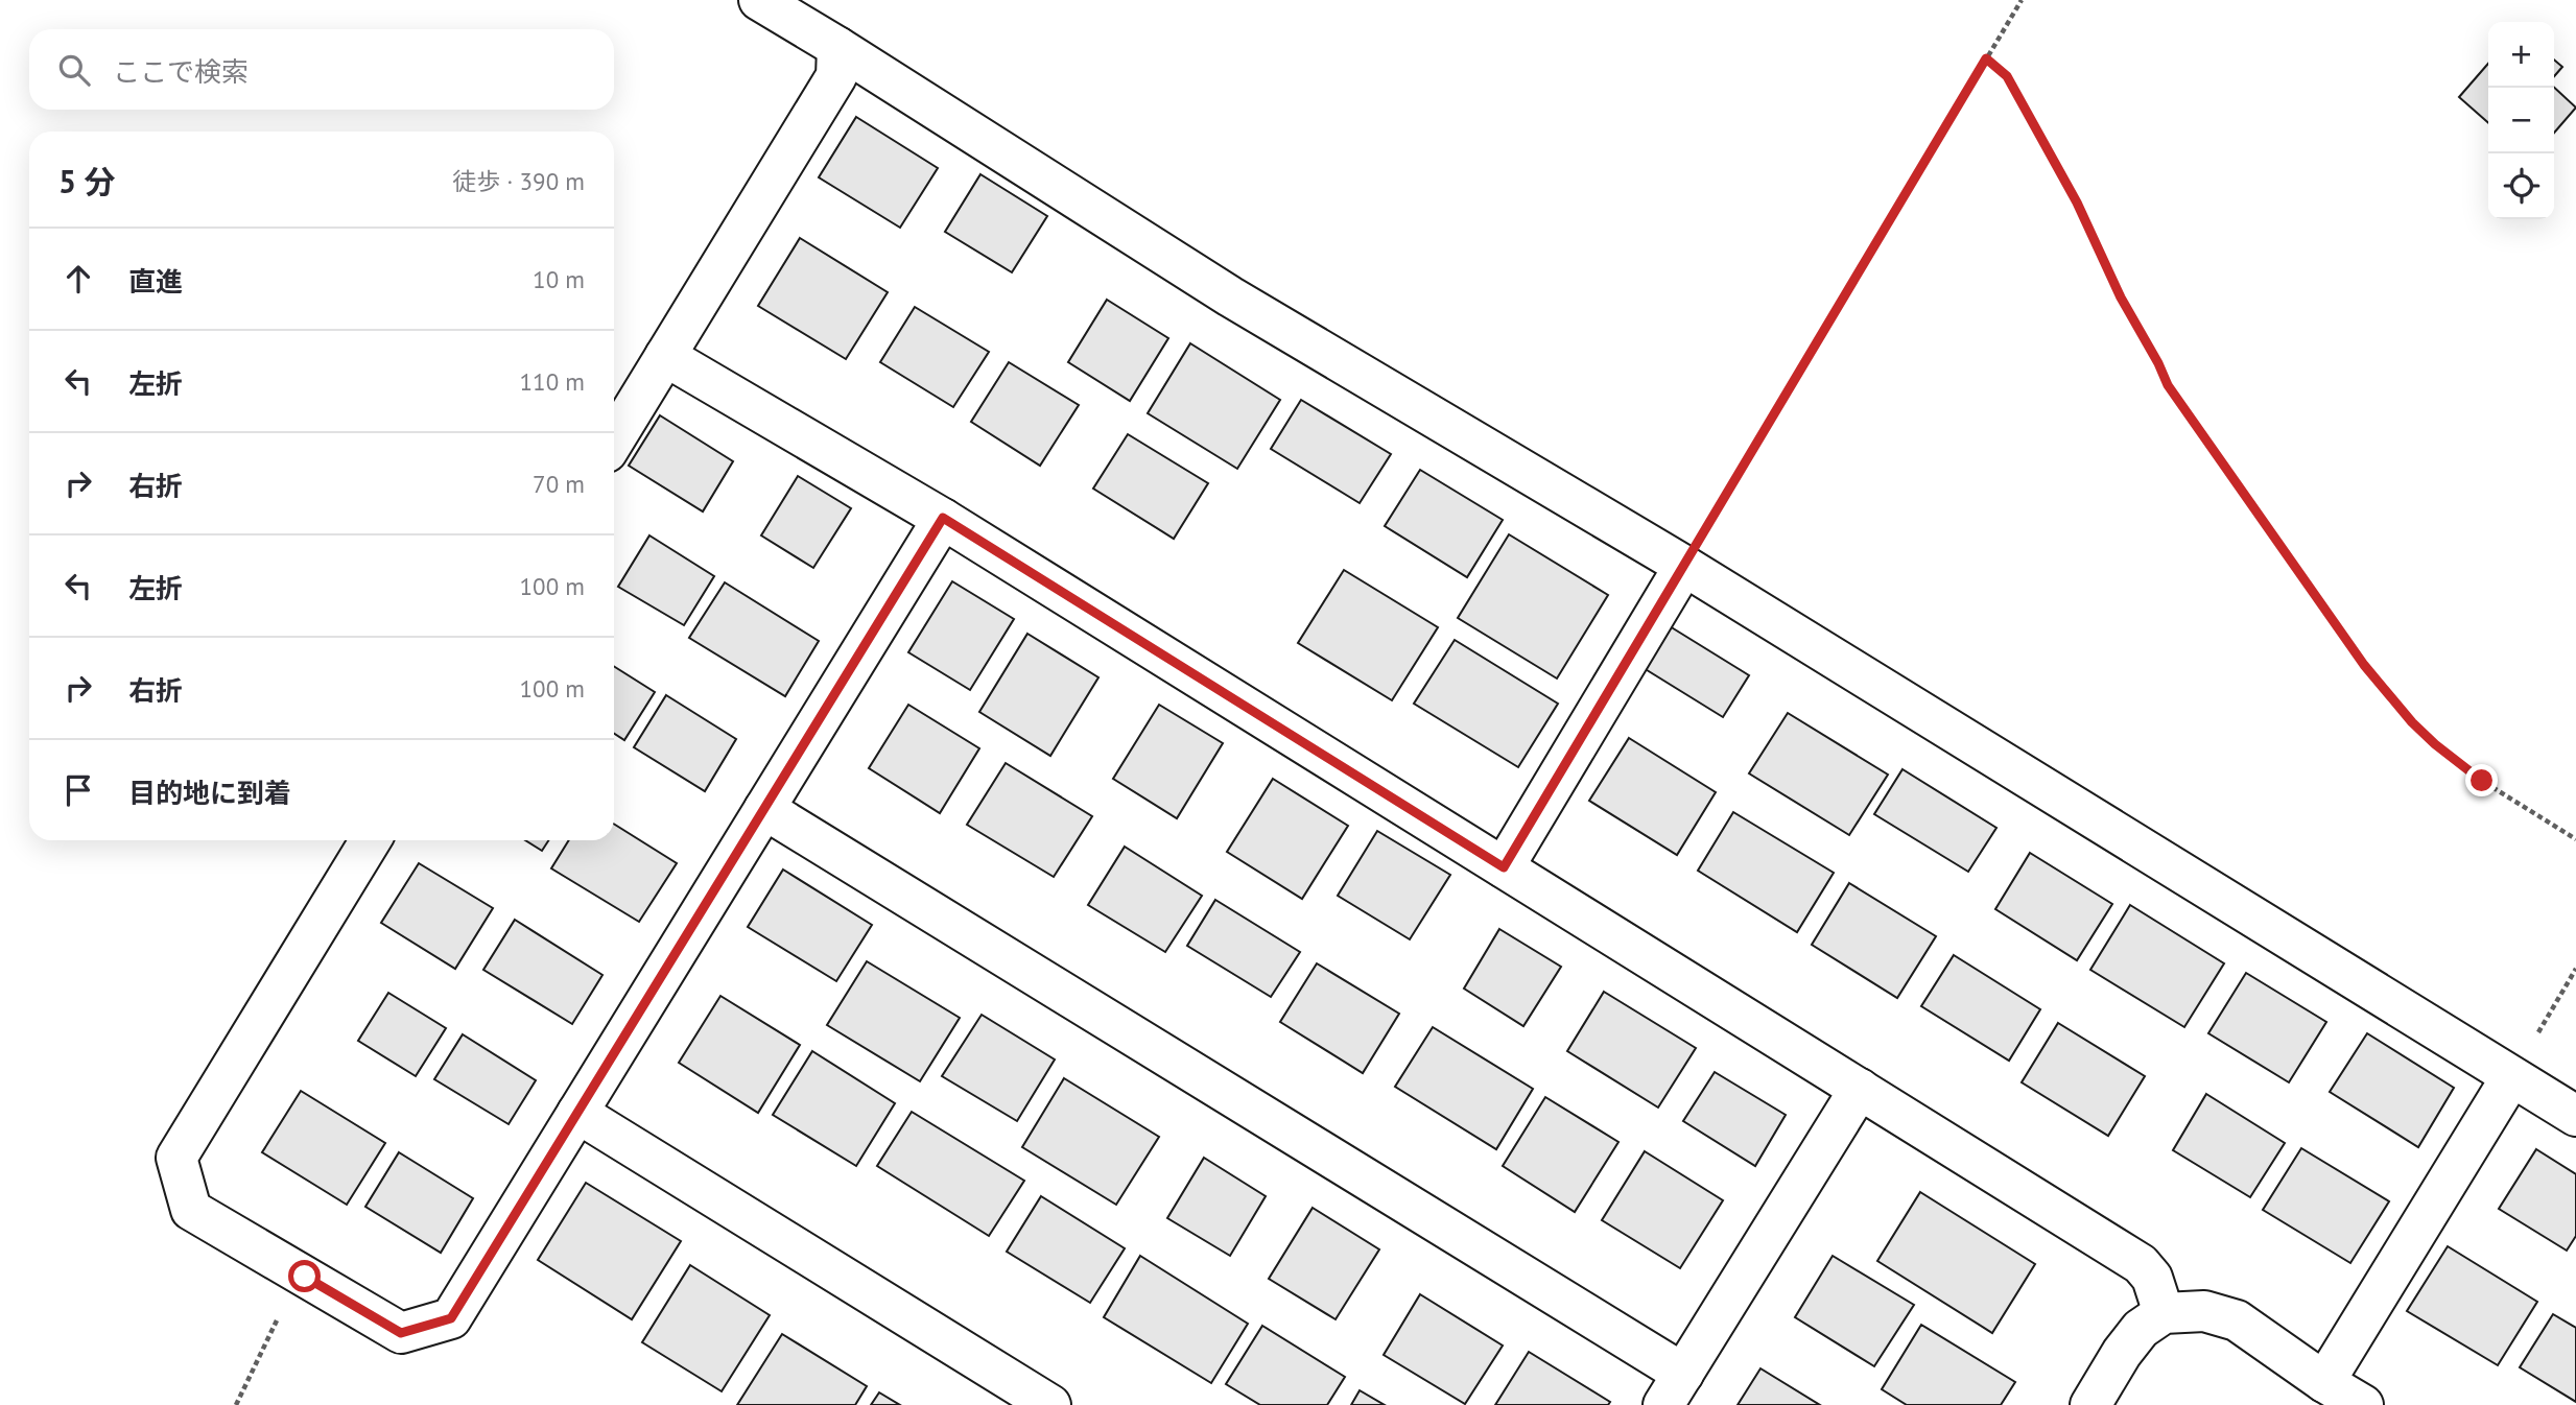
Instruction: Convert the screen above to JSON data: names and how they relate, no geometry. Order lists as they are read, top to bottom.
{
  "page": {
    "map_buttons": ["+", "−"],
    "search": "ここで検索",
    "heading": ["5 分", "徒歩 · 390 m"],
    "list": [
      ["直進", "10 m"],
      ["左折", "110 m"],
      ["右折", "70 m"],
      ["左折", "100 m"],
      ["右折", "100 m"],
      "目的地に到着"
    ]
  }
}
